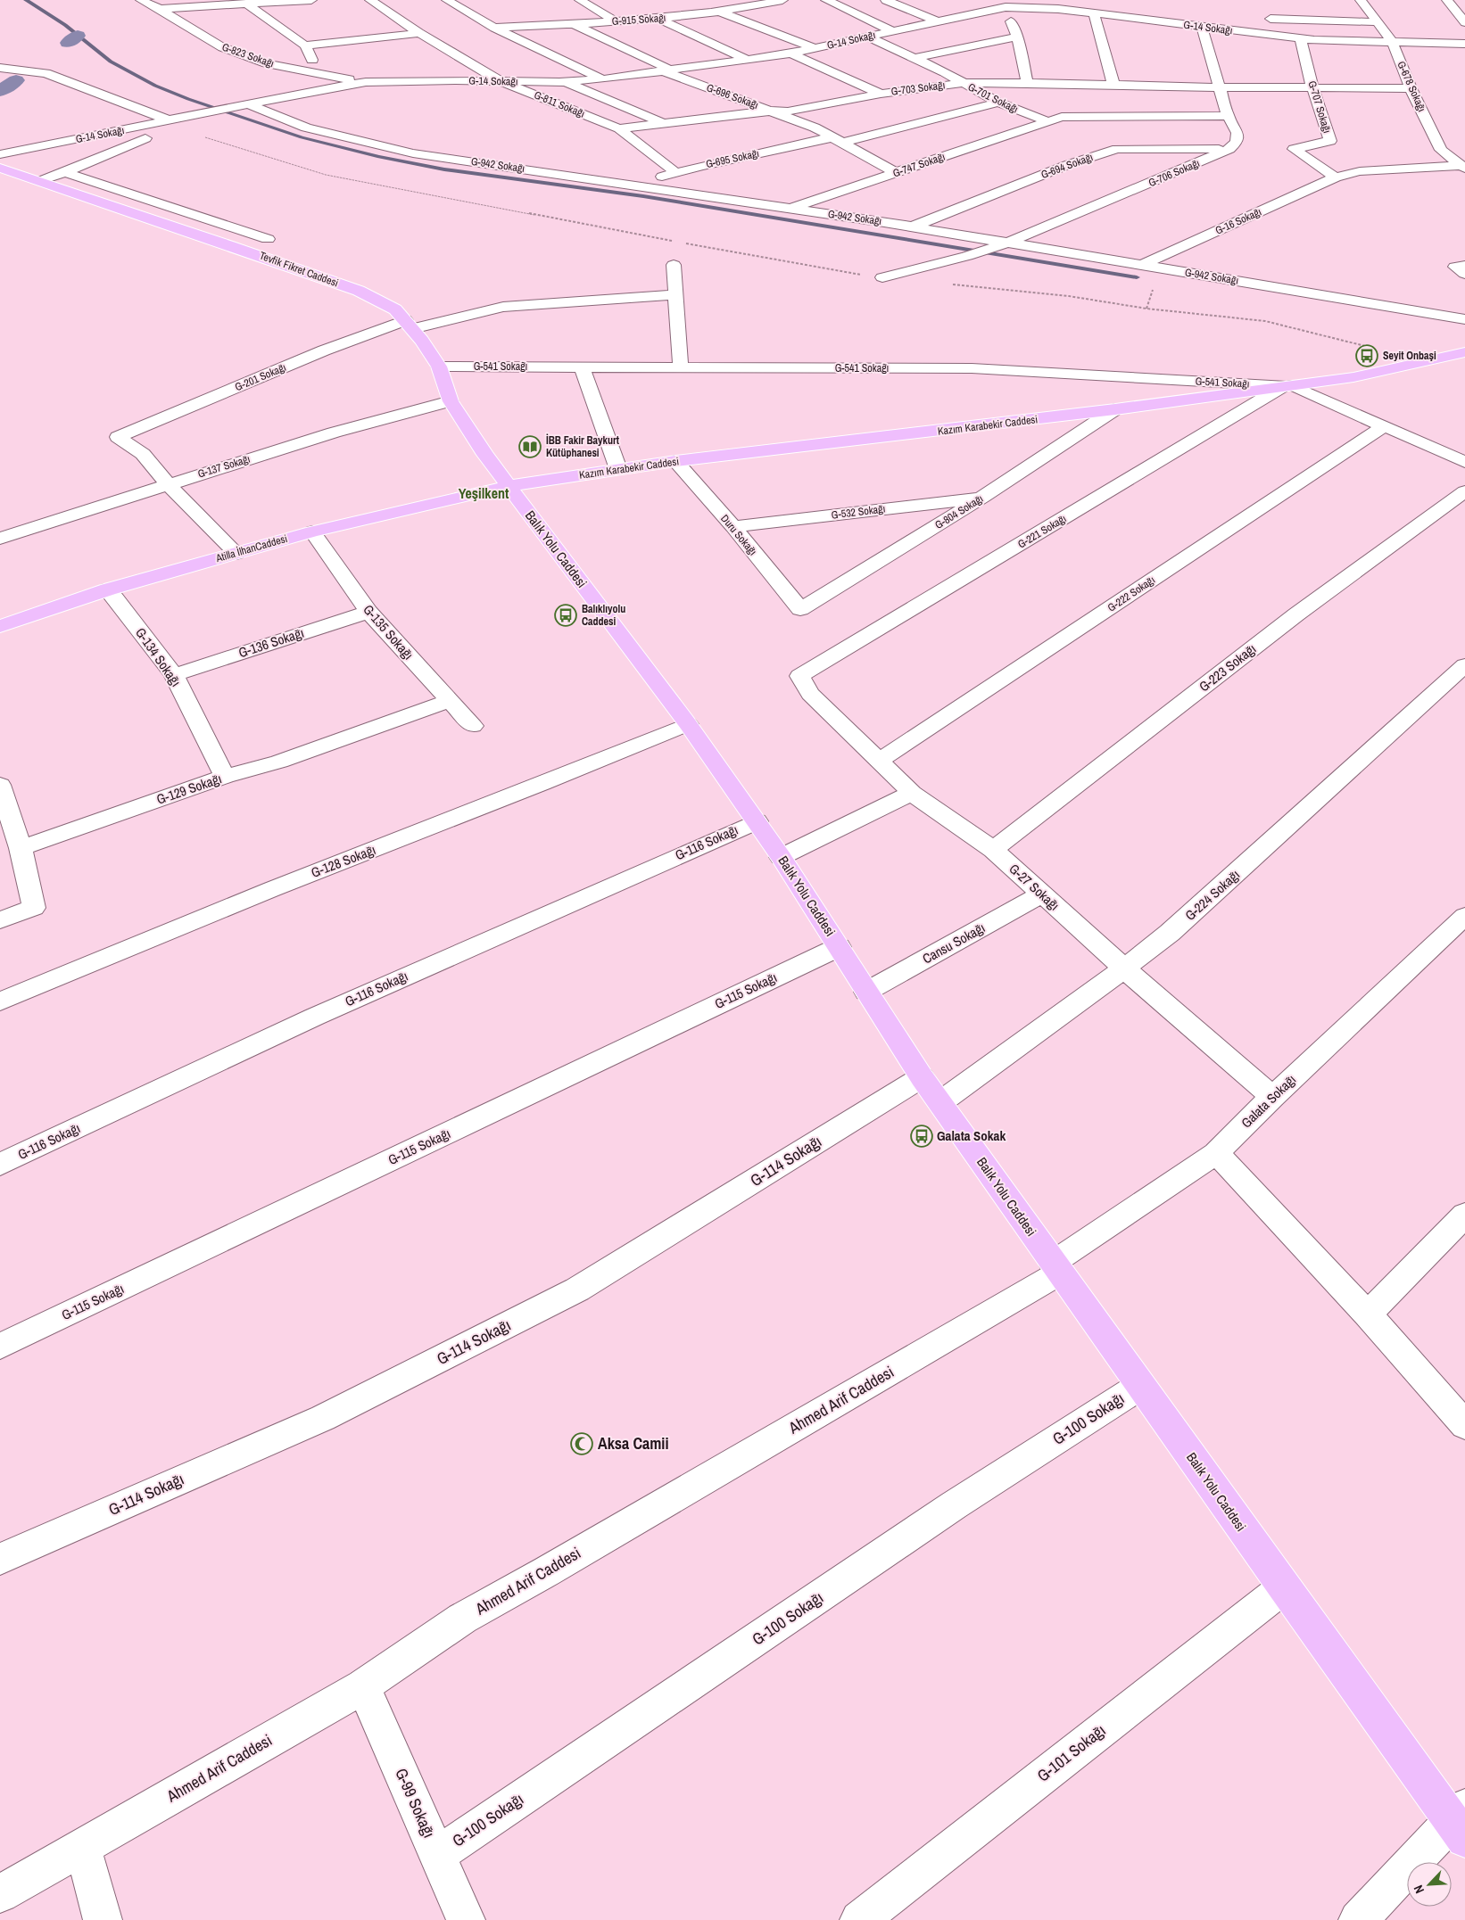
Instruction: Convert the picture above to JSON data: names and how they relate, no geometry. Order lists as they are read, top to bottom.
{
  "streets": {
    "main road": [
      "Tevfik Fikret Caddesi",
      "Kazım Karabekir Caddesi",
      "Atilla İlhanCaddesi",
      "Balık Yolu Caddesi"
    ],
    "street": [
      "G-915 Sokağı",
      "G-14 Sokağı",
      "G-823 Sokağı",
      "G-678 Sokağı",
      "G-703 Sokağı",
      "G-696 Sokağı",
      "G-701 Sokağı",
      "G-811 Sokağı",
      "G-707 Sokağı",
      "G-695 Sokağı",
      "G-942 Sokağı",
      "G-747 Sokağı",
      "G-694 Sokağı",
      "G-706 Sokağı",
      "G-16 Sokağı",
      "G-541 Sokağı",
      "G-201 Sokağı",
      "G-137 Sokağı",
      "G-532 Sokağı",
      "G-804 Sokağı",
      "G-221 Sokağı",
      "Duru Sokağı",
      "G-222 Sokağı",
      "G-135 Sokağı",
      "G-136 Sokağı",
      "G-134 Sokağı",
      "G-223 Sokağı",
      "G-129 Sokağı",
      "G-116 Sokağı",
      "G-128 Sokağı",
      "G-27 Sokağı",
      "G-224 Sokağı",
      "Cansu Sokağı",
      "G-115 Sokağı",
      "Galata Sokağı",
      "G-114 Sokağı",
      "Ahmed Arif Caddesi",
      "G-100 Sokağı",
      "G-101 Sokağı",
      "G-99 Sokağı"
    ]
  },
  "crossings": [
    ["G-915 Sokağı", "G-696 Sokağı"],
    ["G-14 Sokağı", "G-823 Sokağı"],
    ["G-14 Sokağı", "G-678 Sokağı"],
    ["G-14 Sokağı", "G-696 Sokağı"],
    ["G-14 Sokağı", "G-701 Sokağı"],
    ["G-14 Sokağı", "G-811 Sokağı"],
    ["G-14 Sokağı", "G-707 Sokağı"],
    ["G-14 Sokağı", "G-942 Sokağı"],
    ["G-678 Sokağı", "G-703 Sokağı"],
    ["G-678 Sokağı", "G-16 Sokağı"],
    ["G-703 Sokağı", "G-696 Sokağı"],
    ["G-703 Sokağı", "G-701 Sokağı"],
    ["G-703 Sokağı", "G-811 Sokağı"],
    ["G-703 Sokağı", "G-707 Sokağı"],
    ["G-696 Sokağı", "G-695 Sokağı"],
    ["G-696 Sokağı", "G-747 Sokağı"],
    ["G-701 Sokağı", "G-695 Sokağı"],
    ["G-701 Sokağı", "G-747 Sokağı"],
    ["G-811 Sokağı", "G-695 Sokağı"],
    ["G-707 Sokağı", "G-16 Sokağı"],
    ["G-695 Sokağı", "G-942 Sokağı"],
    ["G-942 Sokağı", "G-747 Sokağı"],
    ["G-942 Sokağı", "G-694 Sokağı"],
    ["G-942 Sokağı", "G-706 Sokağı"],
    ["G-942 Sokağı", "G-16 Sokağı"],
    ["G-694 Sokağı", "G-706 Sokağı"],
    ["Tevfik Fikret Caddesi", "G-541 Sokağı"],
    ["Tevfik Fikret Caddesi", "G-201 Sokağı"],
    ["Tevfik Fikret Caddesi", "Kazım Karabekir Caddesi"],
    ["Tevfik Fikret Caddesi", "G-137 Sokağı"],
    ["Tevfik Fikret Caddesi", "Atilla İlhanCaddesi"],
    ["Tevfik Fikret Caddesi", "Balık Yolu Caddesi"],
    ["G-541 Sokağı", "Kazım Karabekir Caddesi"],
    ["G-541 Sokağı", "G-221 Sokağı"],
    ["G-201 Sokağı", "G-137 Sokağı"],
    ["Kazım Karabekir Caddesi", "G-804 Sokağı"],
    ["Kazım Karabekir Caddesi", "G-221 Sokağı"],
    ["Kazım Karabekir Caddesi", "Duru Sokağı"],
    ["Kazım Karabekir Caddesi", "Atilla İlhanCaddesi"],
    ["Kazım Karabekir Caddesi", "Balık Yolu Caddesi"],
    ["G-532 Sokağı", "G-804 Sokağı"],
    ["G-532 Sokağı", "Duru Sokağı"],
    ["G-804 Sokağı", "Duru Sokağı"],
    ["G-221 Sokağı", "G-27 Sokağı"],
    ["Atilla İlhanCaddesi", "Balık Yolu Caddesi"],
    ["Atilla İlhanCaddesi", "G-135 Sokağı"],
    ["Atilla İlhanCaddesi", "G-134 Sokağı"],
    ["Balık Yolu Caddesi", "G-116 Sokağı"],
    ["Balık Yolu Caddesi", "G-128 Sokağı"],
    ["Balık Yolu Caddesi", "G-224 Sokağı"],
    ["Balık Yolu Caddesi", "Cansu Sokağı"],
    ["Balık Yolu Caddesi", "G-115 Sokağı"],
    ["Balık Yolu Caddesi", "Galata Sokağı"],
    ["Balık Yolu Caddesi", "G-114 Sokağı"],
    ["Balık Yolu Caddesi", "Ahmed Arif Caddesi"],
    ["Balık Yolu Caddesi", "G-100 Sokağı"],
    ["Balık Yolu Caddesi", "G-101 Sokağı"],
    ["G-222 Sokağı", "G-27 Sokağı"],
    ["G-135 Sokağı", "G-136 Sokağı"],
    ["G-135 Sokağı", "G-129 Sokağı"],
    ["G-136 Sokağı", "G-134 Sokağı"],
    ["G-134 Sokağı", "G-129 Sokağı"],
    ["G-223 Sokağı", "G-27 Sokağı"],
    ["G-27 Sokağı", "G-224 Sokağı"],
    ["G-27 Sokağı", "Cansu Sokağı"],
    ["G-27 Sokağı", "Galata Sokağı"],
    ["Galata Sokağı", "Ahmed Arif Caddesi"],
    ["Ahmed Arif Caddesi", "G-99 Sokağı"],
    ["G-100 Sokağı", "G-99 Sokağı"]
  ],
  "districts": ["Yeşilkent"],
  "places": {
    "bus stop": ["Seyit Onbaşi", "Balıklıyolu Caddesi", "Galata Sokak"],
    "library": ["İBB Fakir Baykurt Kütüphanesi"],
    "mosque": ["Aksa Camii"]
  },
  "north": "bottom left"
}
